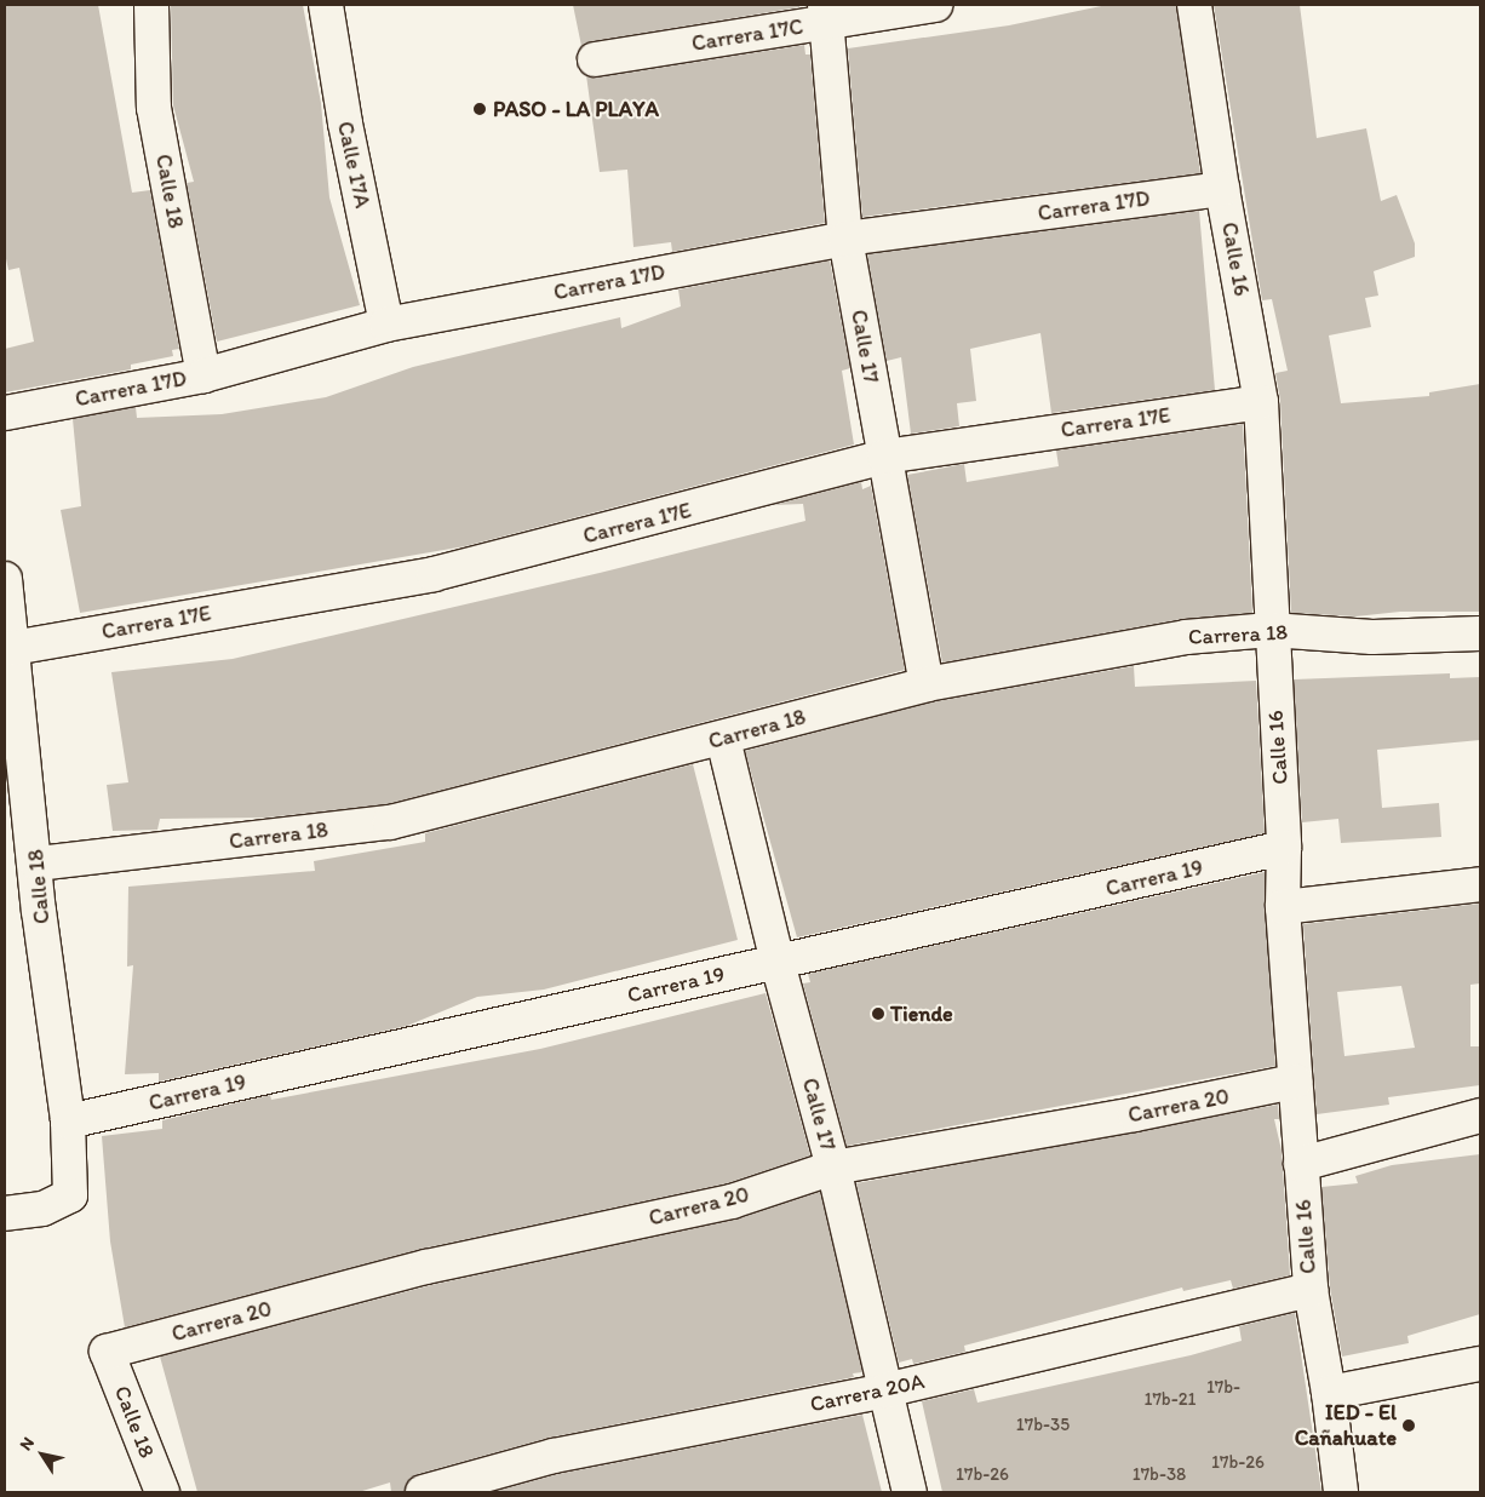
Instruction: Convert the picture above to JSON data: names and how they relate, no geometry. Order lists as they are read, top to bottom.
{
  "streets": {
    "street": [
      "Carrera 17C",
      "Calle 17A",
      "Calle 18",
      "Carrera 17D",
      "Calle 16",
      "Calle 17",
      "Carrera 17E",
      "Carrera 18",
      "Carrera 19",
      "Carrera 20",
      "Carrera 20A"
    ]
  },
  "crossings": [
    ["Carrera 17C", "Calle 17"],
    ["Calle 17A", "Carrera 17D"],
    ["Calle 18", "Carrera 17D"],
    ["Calle 18", "Carrera 17E"],
    ["Calle 18", "Carrera 18"],
    ["Calle 18", "Carrera 19"],
    ["Calle 18", "Carrera 20"],
    ["Carrera 17D", "Calle 16"],
    ["Carrera 17D", "Calle 17"],
    ["Calle 16", "Carrera 17E"],
    ["Calle 16", "Carrera 18"],
    ["Calle 16", "Carrera 19"],
    ["Calle 16", "Carrera 20"],
    ["Calle 16", "Carrera 20A"],
    ["Calle 17", "Carrera 17E"],
    ["Calle 17", "Carrera 18"],
    ["Calle 17", "Carrera 19"],
    ["Calle 17", "Carrera 20"],
    ["Calle 17", "Carrera 20A"]
  ],
  "places": ["PASO - LA PLAYA", "Tiende", "IED - El Cañahuate"],
  "house_numbers": [
    "17b-",
    "17b-21",
    "17b-35",
    "17b-26",
    "17b-26",
    "17b-38"
  ],
  "north": "top left"
}
